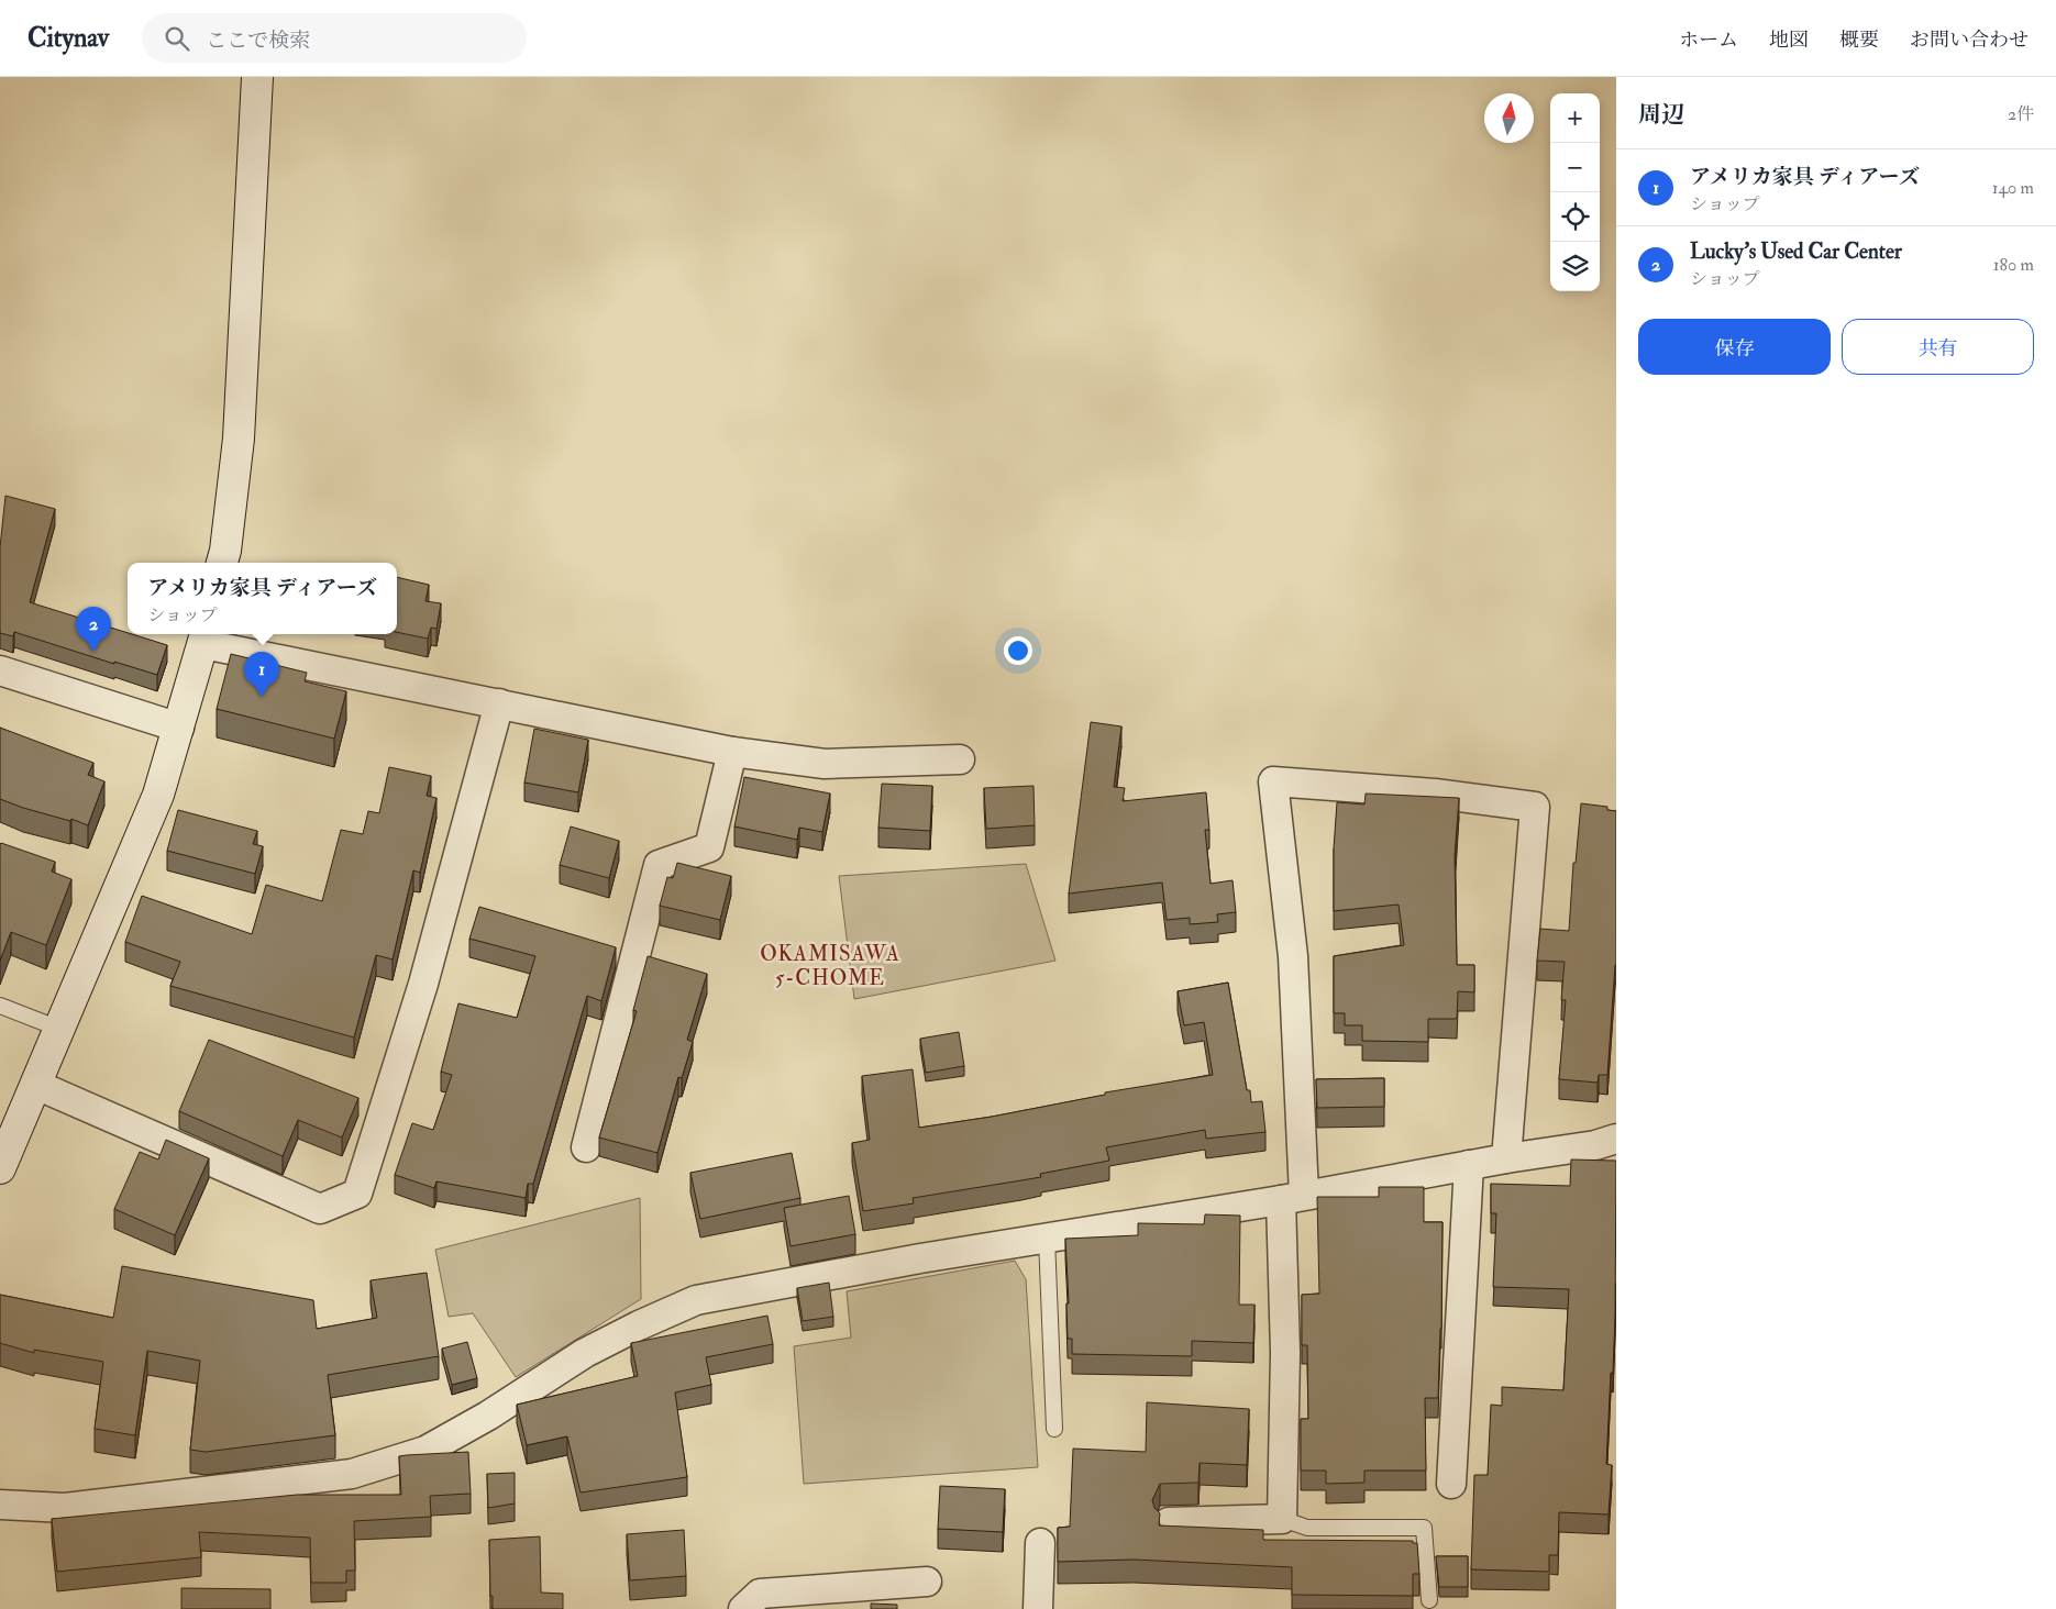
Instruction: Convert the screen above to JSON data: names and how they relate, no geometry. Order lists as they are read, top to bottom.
{
  "districts": ["OKAMISAWA 5-CHOME"],
  "north": "top",
  "page": {
    "header": "Citynav",
    "search": "ここで検索",
    "nav": [
      "ホーム",
      "地図",
      "概要",
      "お問い合わせ"
    ],
    "heading": ["周辺", "2件"],
    "map_buttons": ["+", "−"],
    "list": [
      {
        "mark": "1",
        "name": "アメリカ家具 ディアーズ",
        "note": "ショップ",
        "value": "140 m"
      },
      {
        "mark": "2",
        "name": "Lucky's Used Car Center",
        "note": "ショップ",
        "value": "180 m"
      }
    ],
    "buttons": ["保存", "共有"],
    "popup": ["アメリカ家具 ディアーズ", "ショップ"],
    "pins": ["2", "1"]
  }
}
